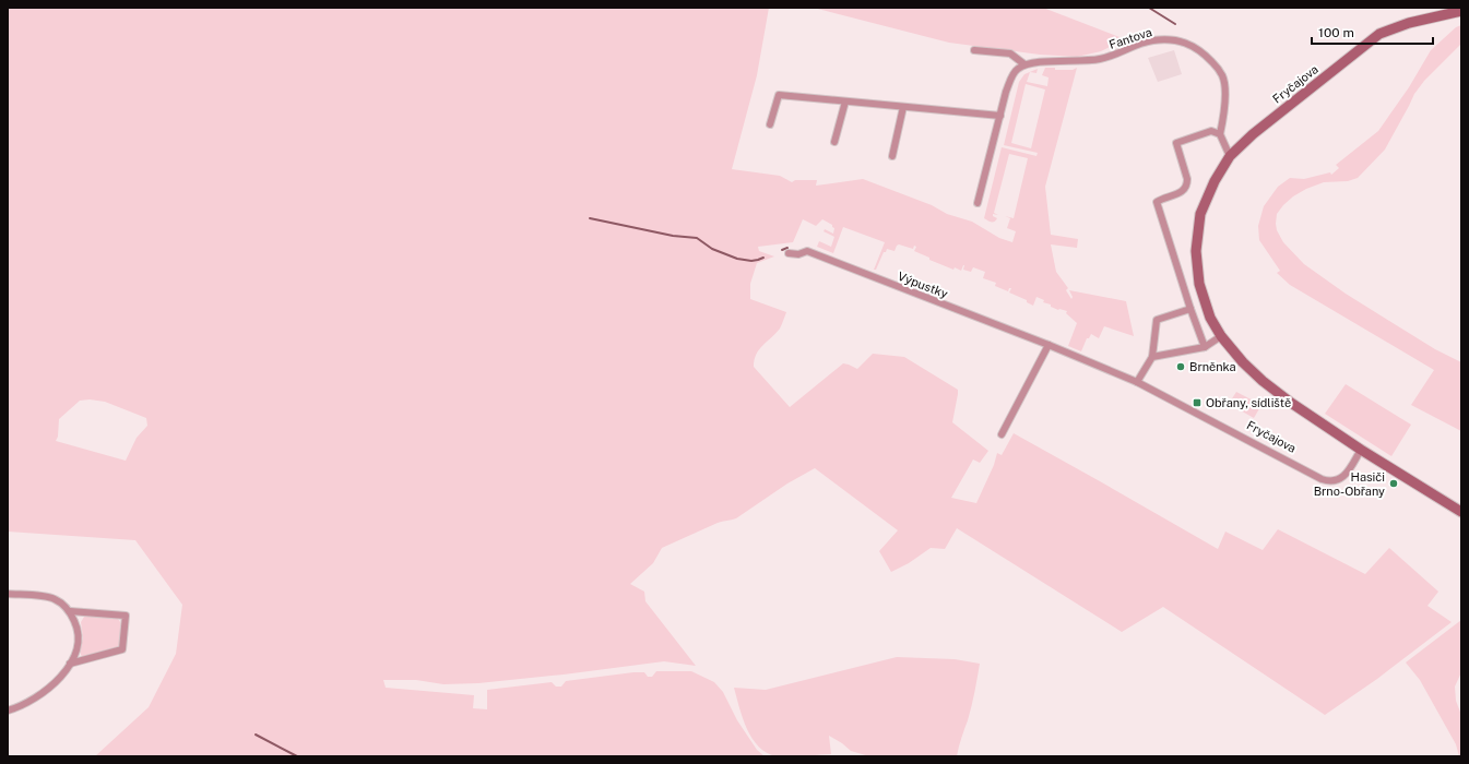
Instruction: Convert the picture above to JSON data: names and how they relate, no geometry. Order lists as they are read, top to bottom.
{
  "streets": {
    "main road": ["Fryčajova"],
    "street": ["Fantova", "Výpustky"]
  },
  "crossings": [
    ["Fryčajova", "Výpustky"]
  ],
  "places": {
    "other": ["Brněnka", "Hasiči Brno-Obřany"],
    "transit": ["Obřany, sídliště"]
  },
  "scale_bar": "100 m"
}
